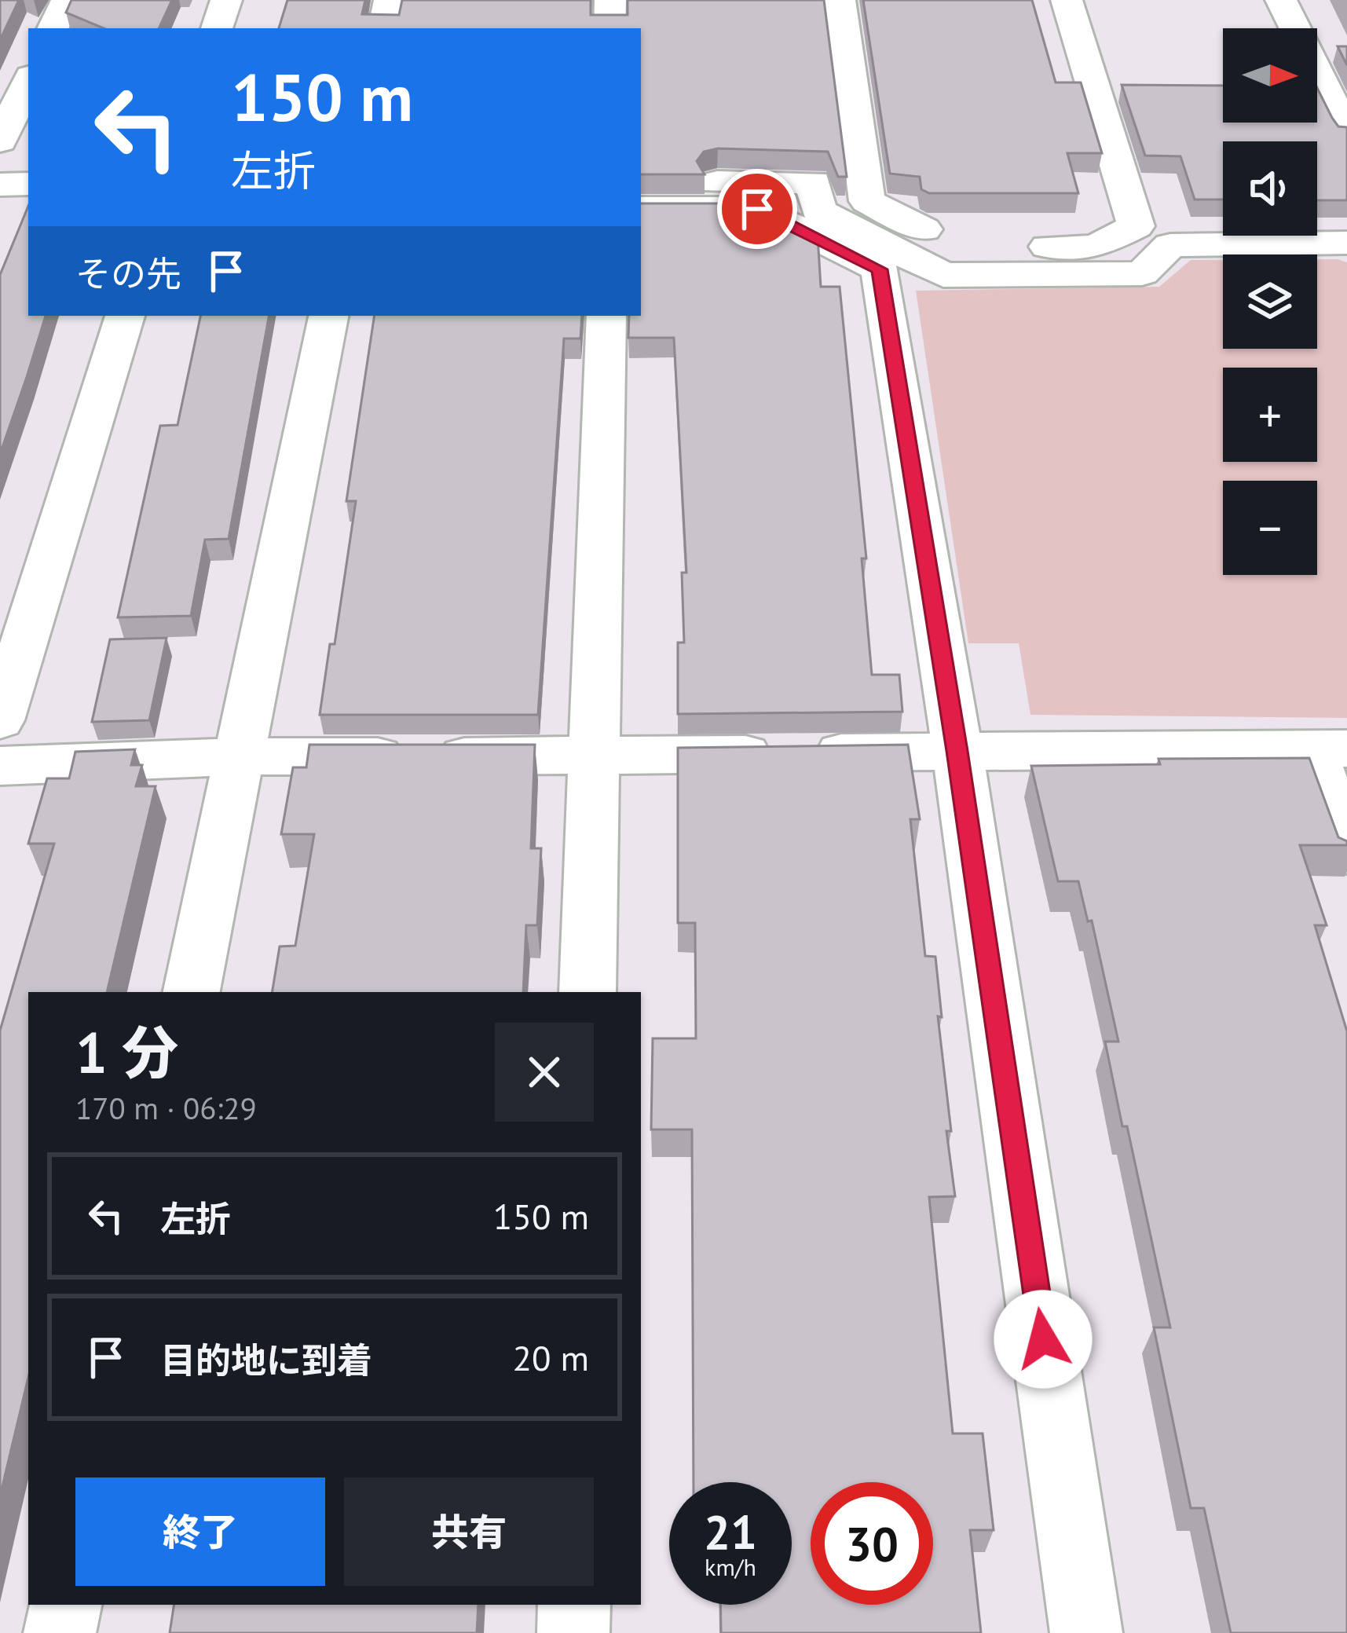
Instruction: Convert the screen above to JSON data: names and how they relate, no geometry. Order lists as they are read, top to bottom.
{
  "north": "right",
  "page": {
    "map_buttons": ["+", "−"],
    "turn": ["150 m", "左折"],
    "then": "その先",
    "heading": ["1 分", "170 m · 06:29"],
    "list": [
      {
        "name": "左折",
        "value": "150 m"
      },
      {
        "name": "目的地に到着",
        "value": "20 m"
      }
    ],
    "buttons": ["終了", "共有"],
    "speed": "21 km/h",
    "limit": "30"
  }
}
